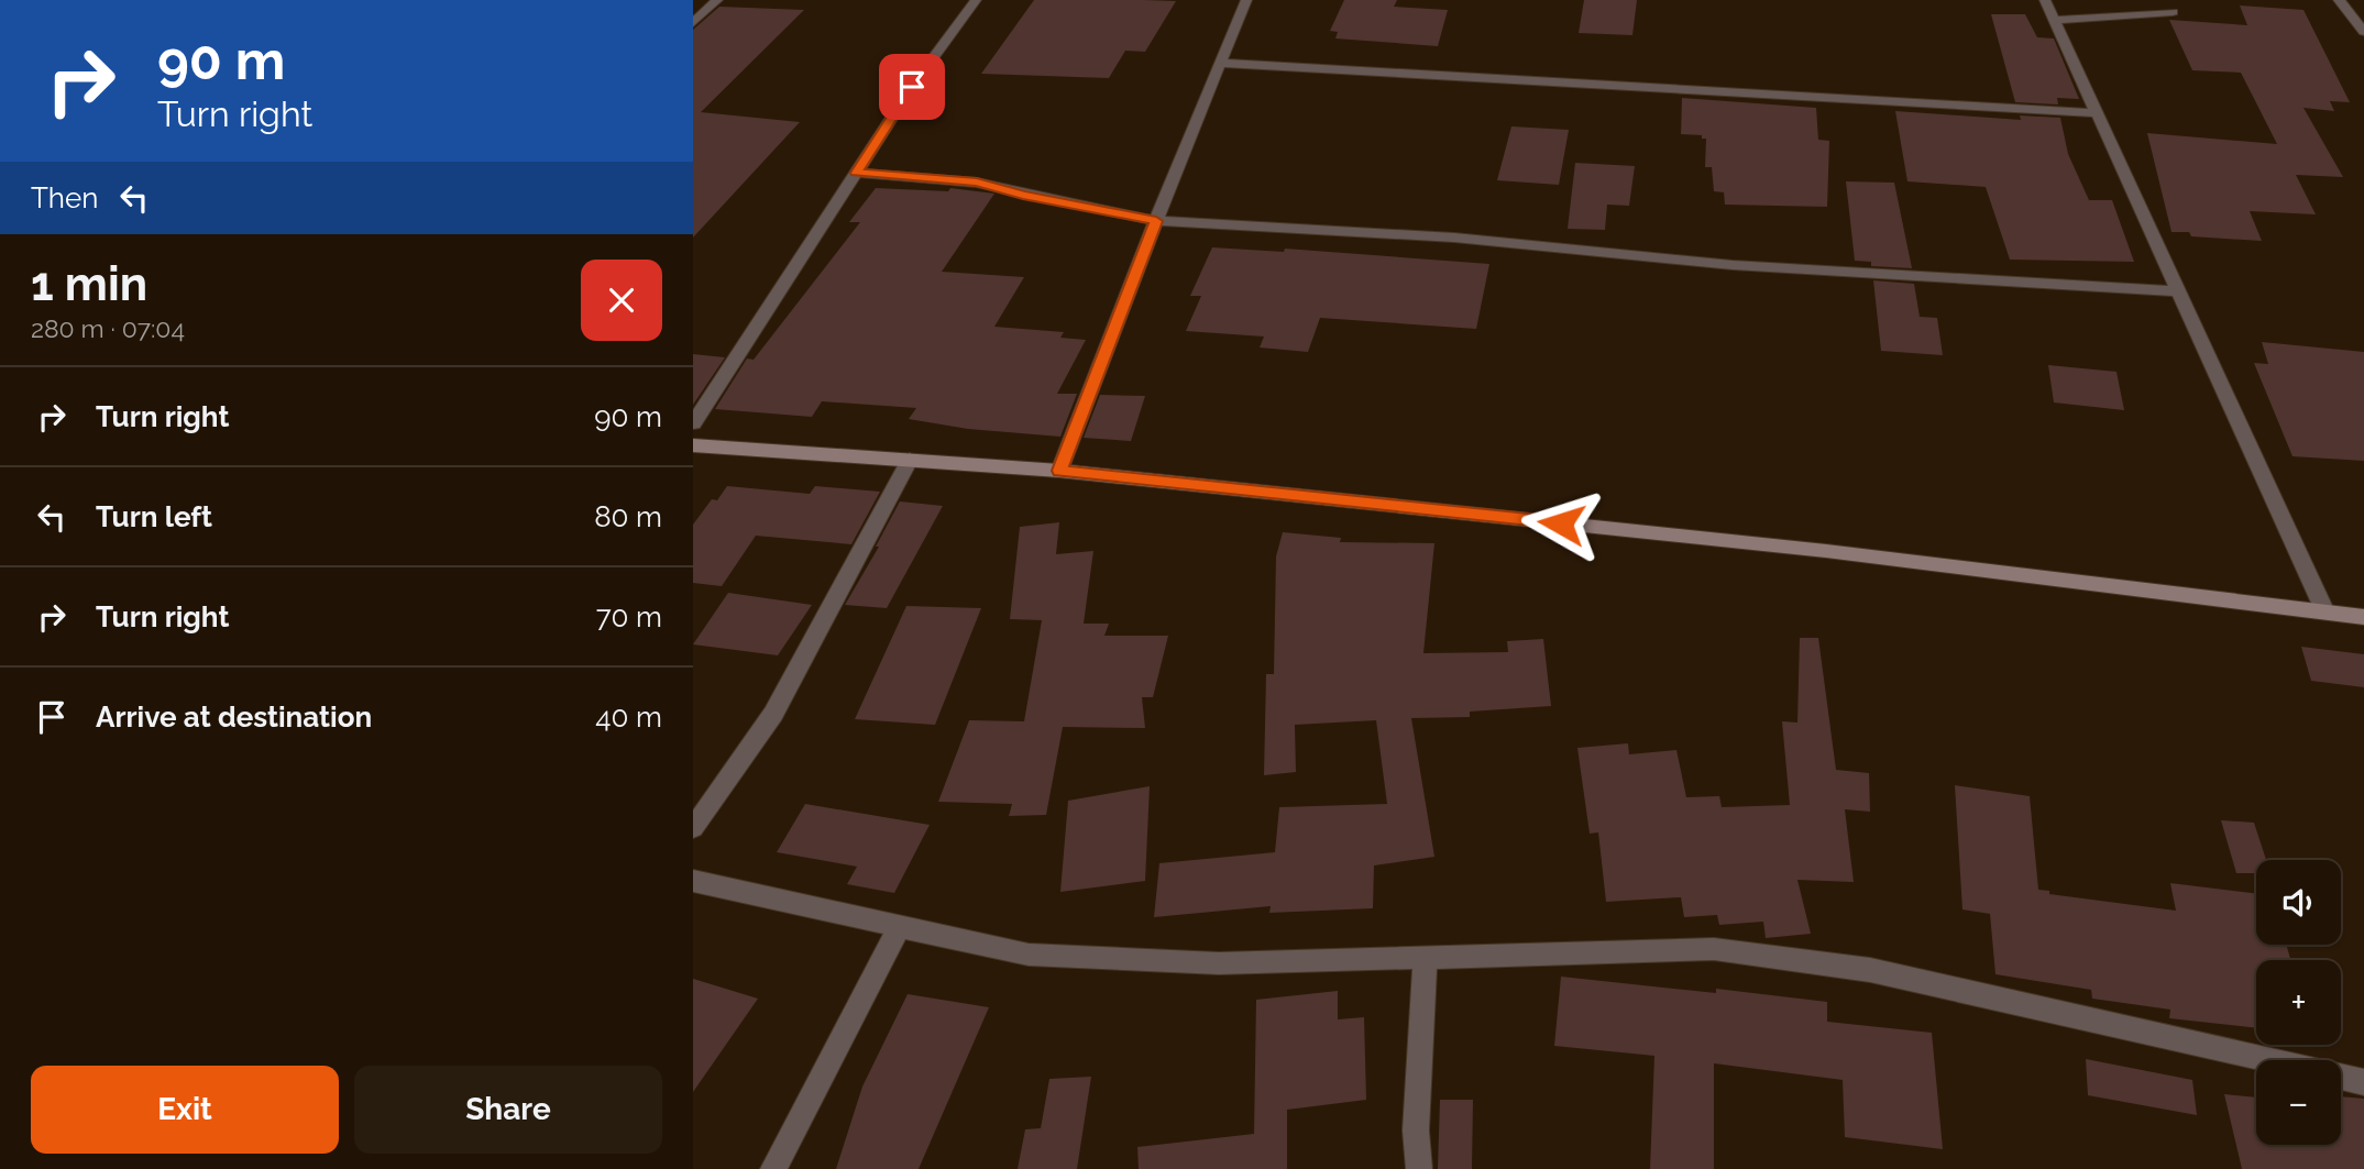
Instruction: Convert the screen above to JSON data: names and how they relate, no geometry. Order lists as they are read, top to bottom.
{
  "page": {
    "turn": ["90 m", "Turn right"],
    "then": "Then",
    "heading": ["1 min", "280 m · 07:04"],
    "list": [
      {
        "name": "Turn right",
        "value": "90 m"
      },
      {
        "name": "Turn left",
        "value": "80 m"
      },
      {
        "name": "Turn right",
        "value": "70 m"
      },
      {
        "name": "Arrive at destination",
        "value": "40 m"
      }
    ],
    "map_buttons": ["+", "−"],
    "buttons": ["Exit", "Share"]
  }
}
